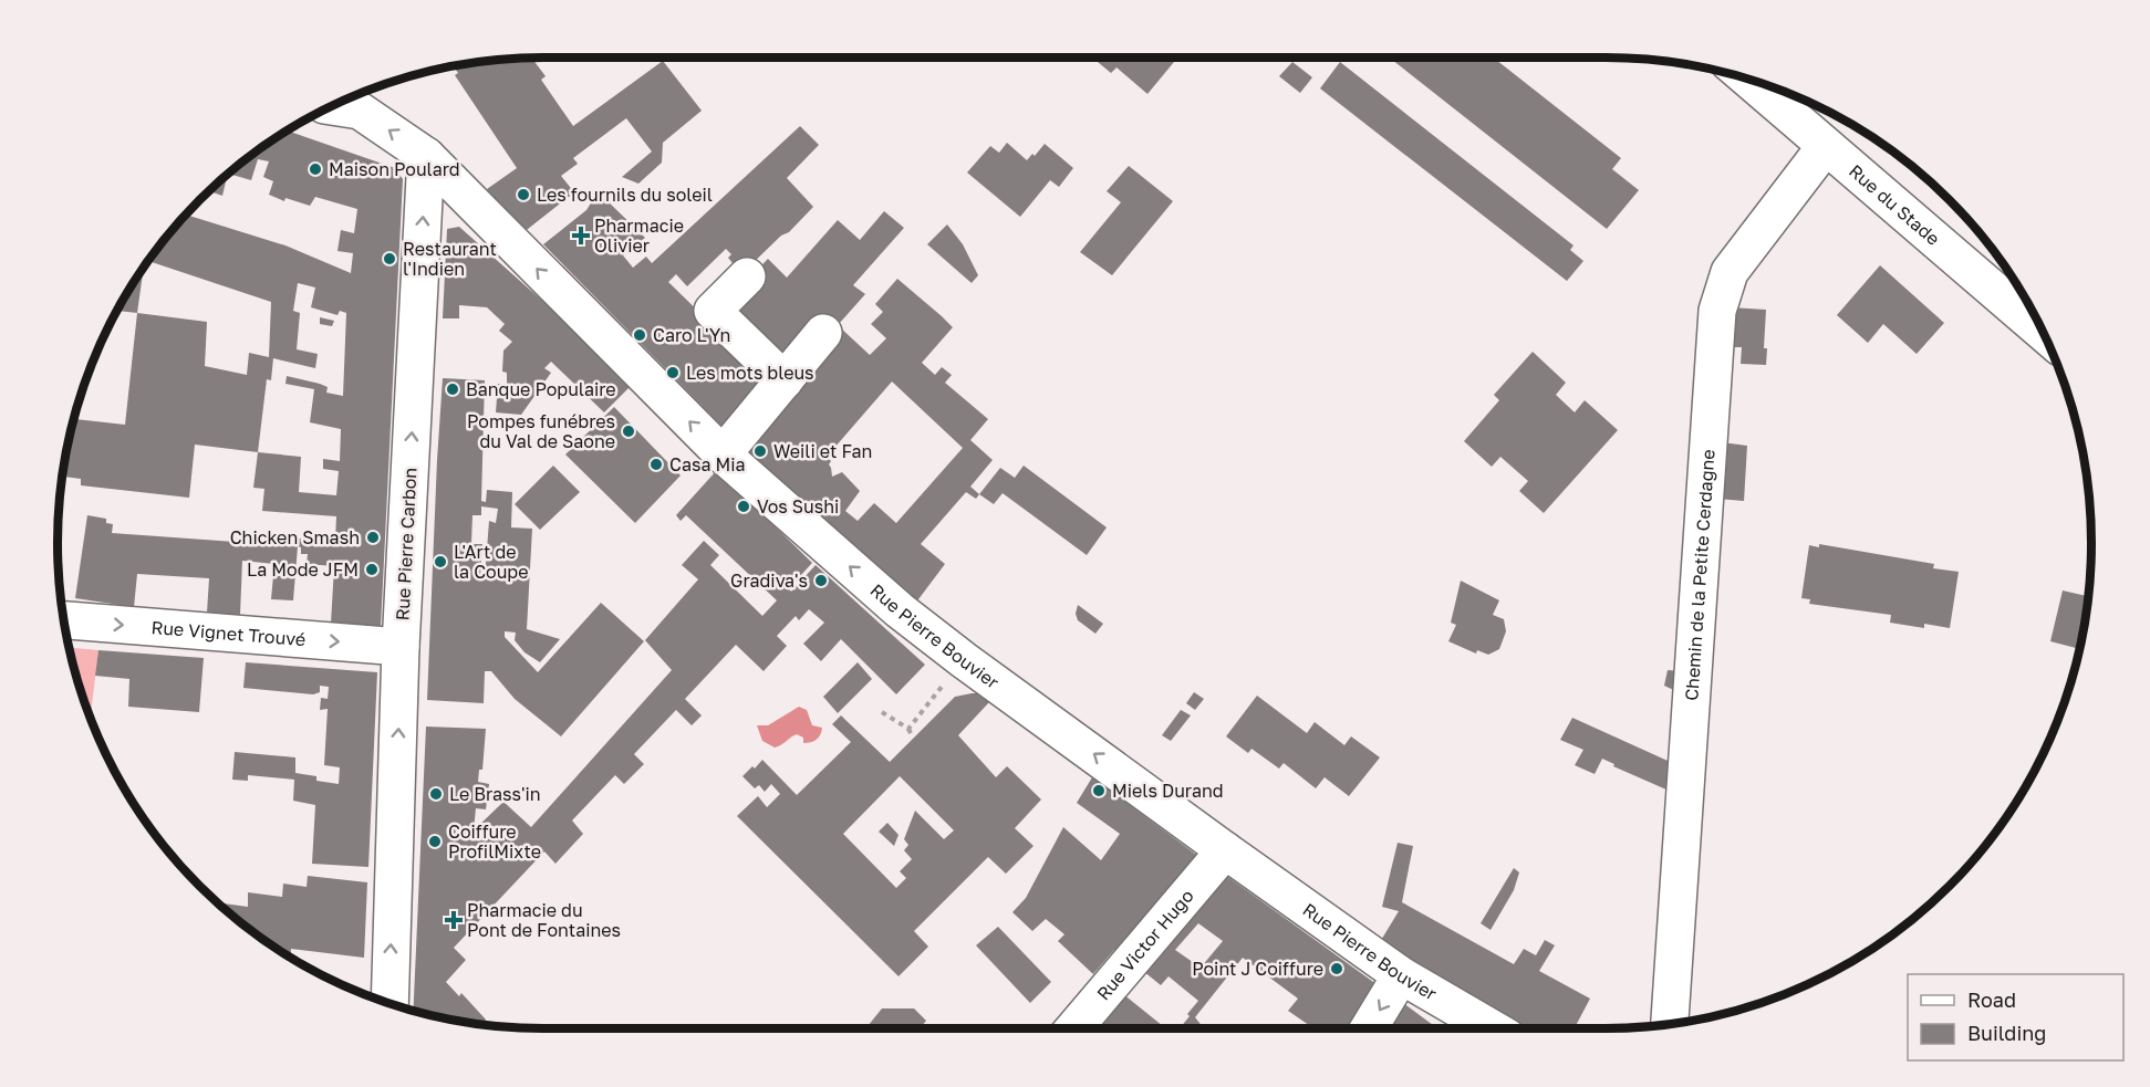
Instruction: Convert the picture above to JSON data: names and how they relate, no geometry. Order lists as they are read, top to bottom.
{
  "streets": {
    "street": [
      "Rue du Stade",
      "Rue Pierre Carbon",
      "Chemin de la Petite Cerdagne",
      "Rue Vignet Trouvé",
      "Rue Pierre Bouvier",
      "Rue Victor Hugo"
    ]
  },
  "crossings": [
    ["Rue du Stade", "Chemin de la Petite Cerdagne"],
    ["Rue Pierre Carbon", "Rue Vignet Trouvé"],
    ["Rue Pierre Carbon", "Rue Pierre Bouvier"],
    ["Rue Pierre Bouvier", "Rue Victor Hugo"]
  ],
  "one_way": ["Rue Pierre Carbon", "Rue Vignet Trouvé", "Rue Pierre Bouvier"],
  "places": {
    "other": [
      "Maison Poulard",
      "Les fournils du soleil",
      "Restaurant l'Indien",
      "Caro L'Yn",
      "Les mots bleus",
      "Banque Populaire",
      "Pompes funébres du Val de Saone",
      "Weili et Fan",
      "Casa Mia",
      "Vos Sushi",
      "Chicken Smash",
      "L'Art de la Coupe",
      "La Mode JFM",
      "Gradiva's",
      "Miels Durand",
      "Le Brass'in",
      "Coiffure ProfilMixte",
      "Point J Coiffure"
    ],
    "health": ["Pharmacie Olivier", "Pharmacie du Pont de Fontaines"]
  },
  "legend": ["Road", "Building"]
}
